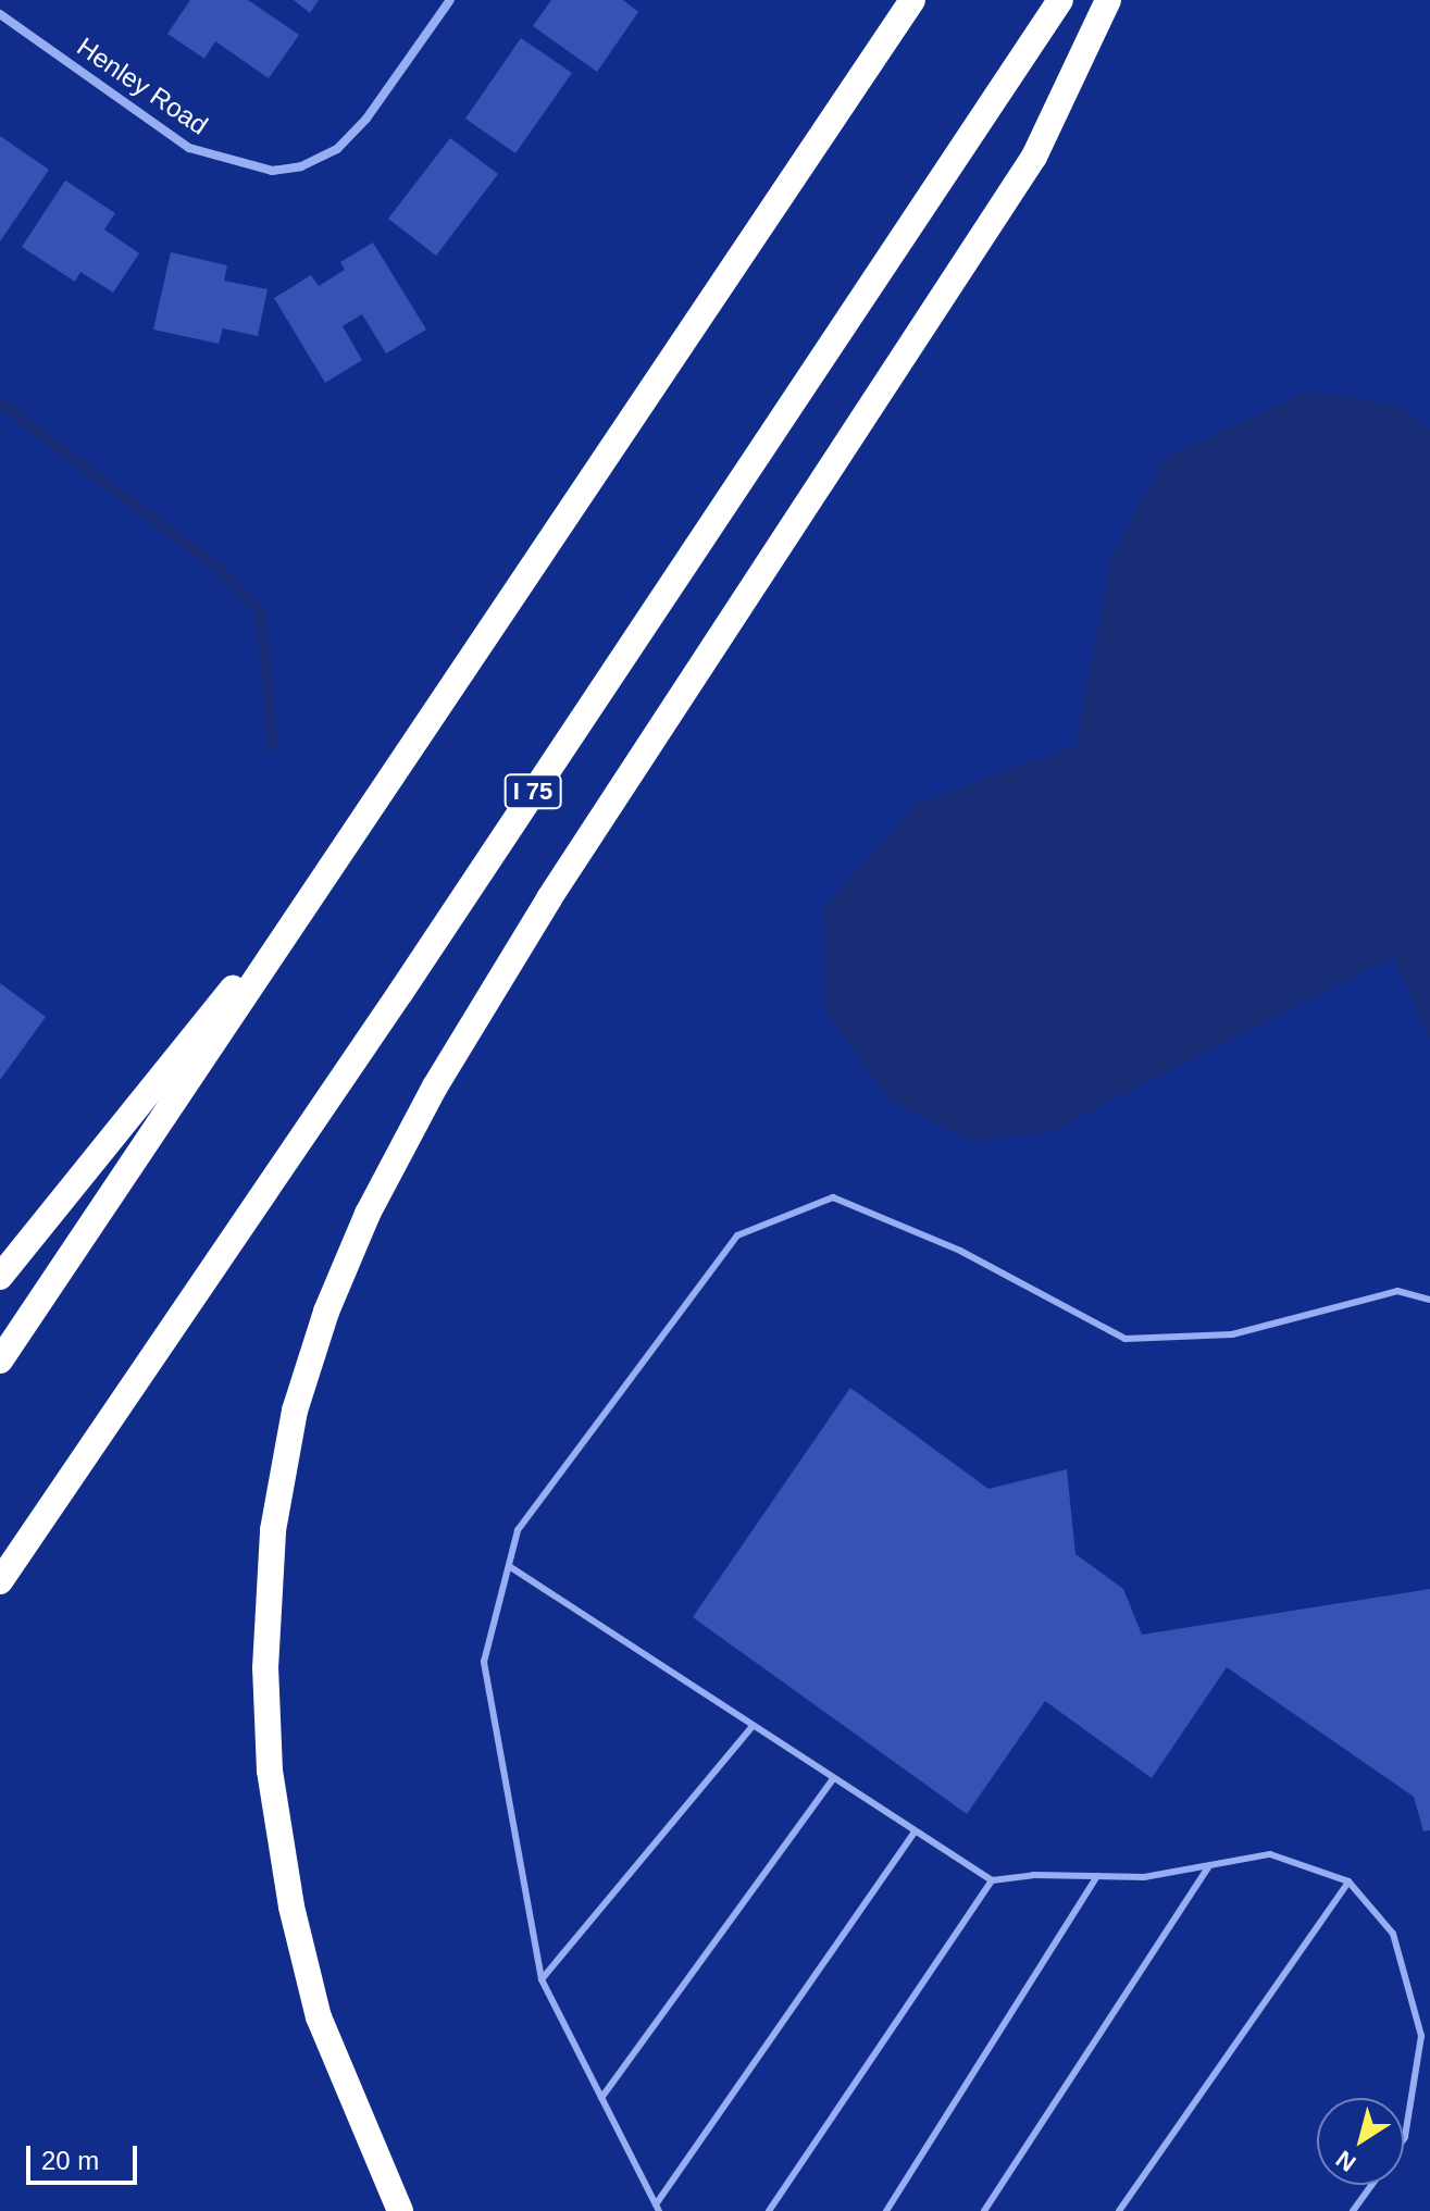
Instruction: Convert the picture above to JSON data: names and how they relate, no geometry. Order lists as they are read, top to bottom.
{
  "streets": {
    "highway": ["I 75"],
    "street": ["Henley Road"]
  },
  "scale_bar": "20 m",
  "north": "bottom left"
}
